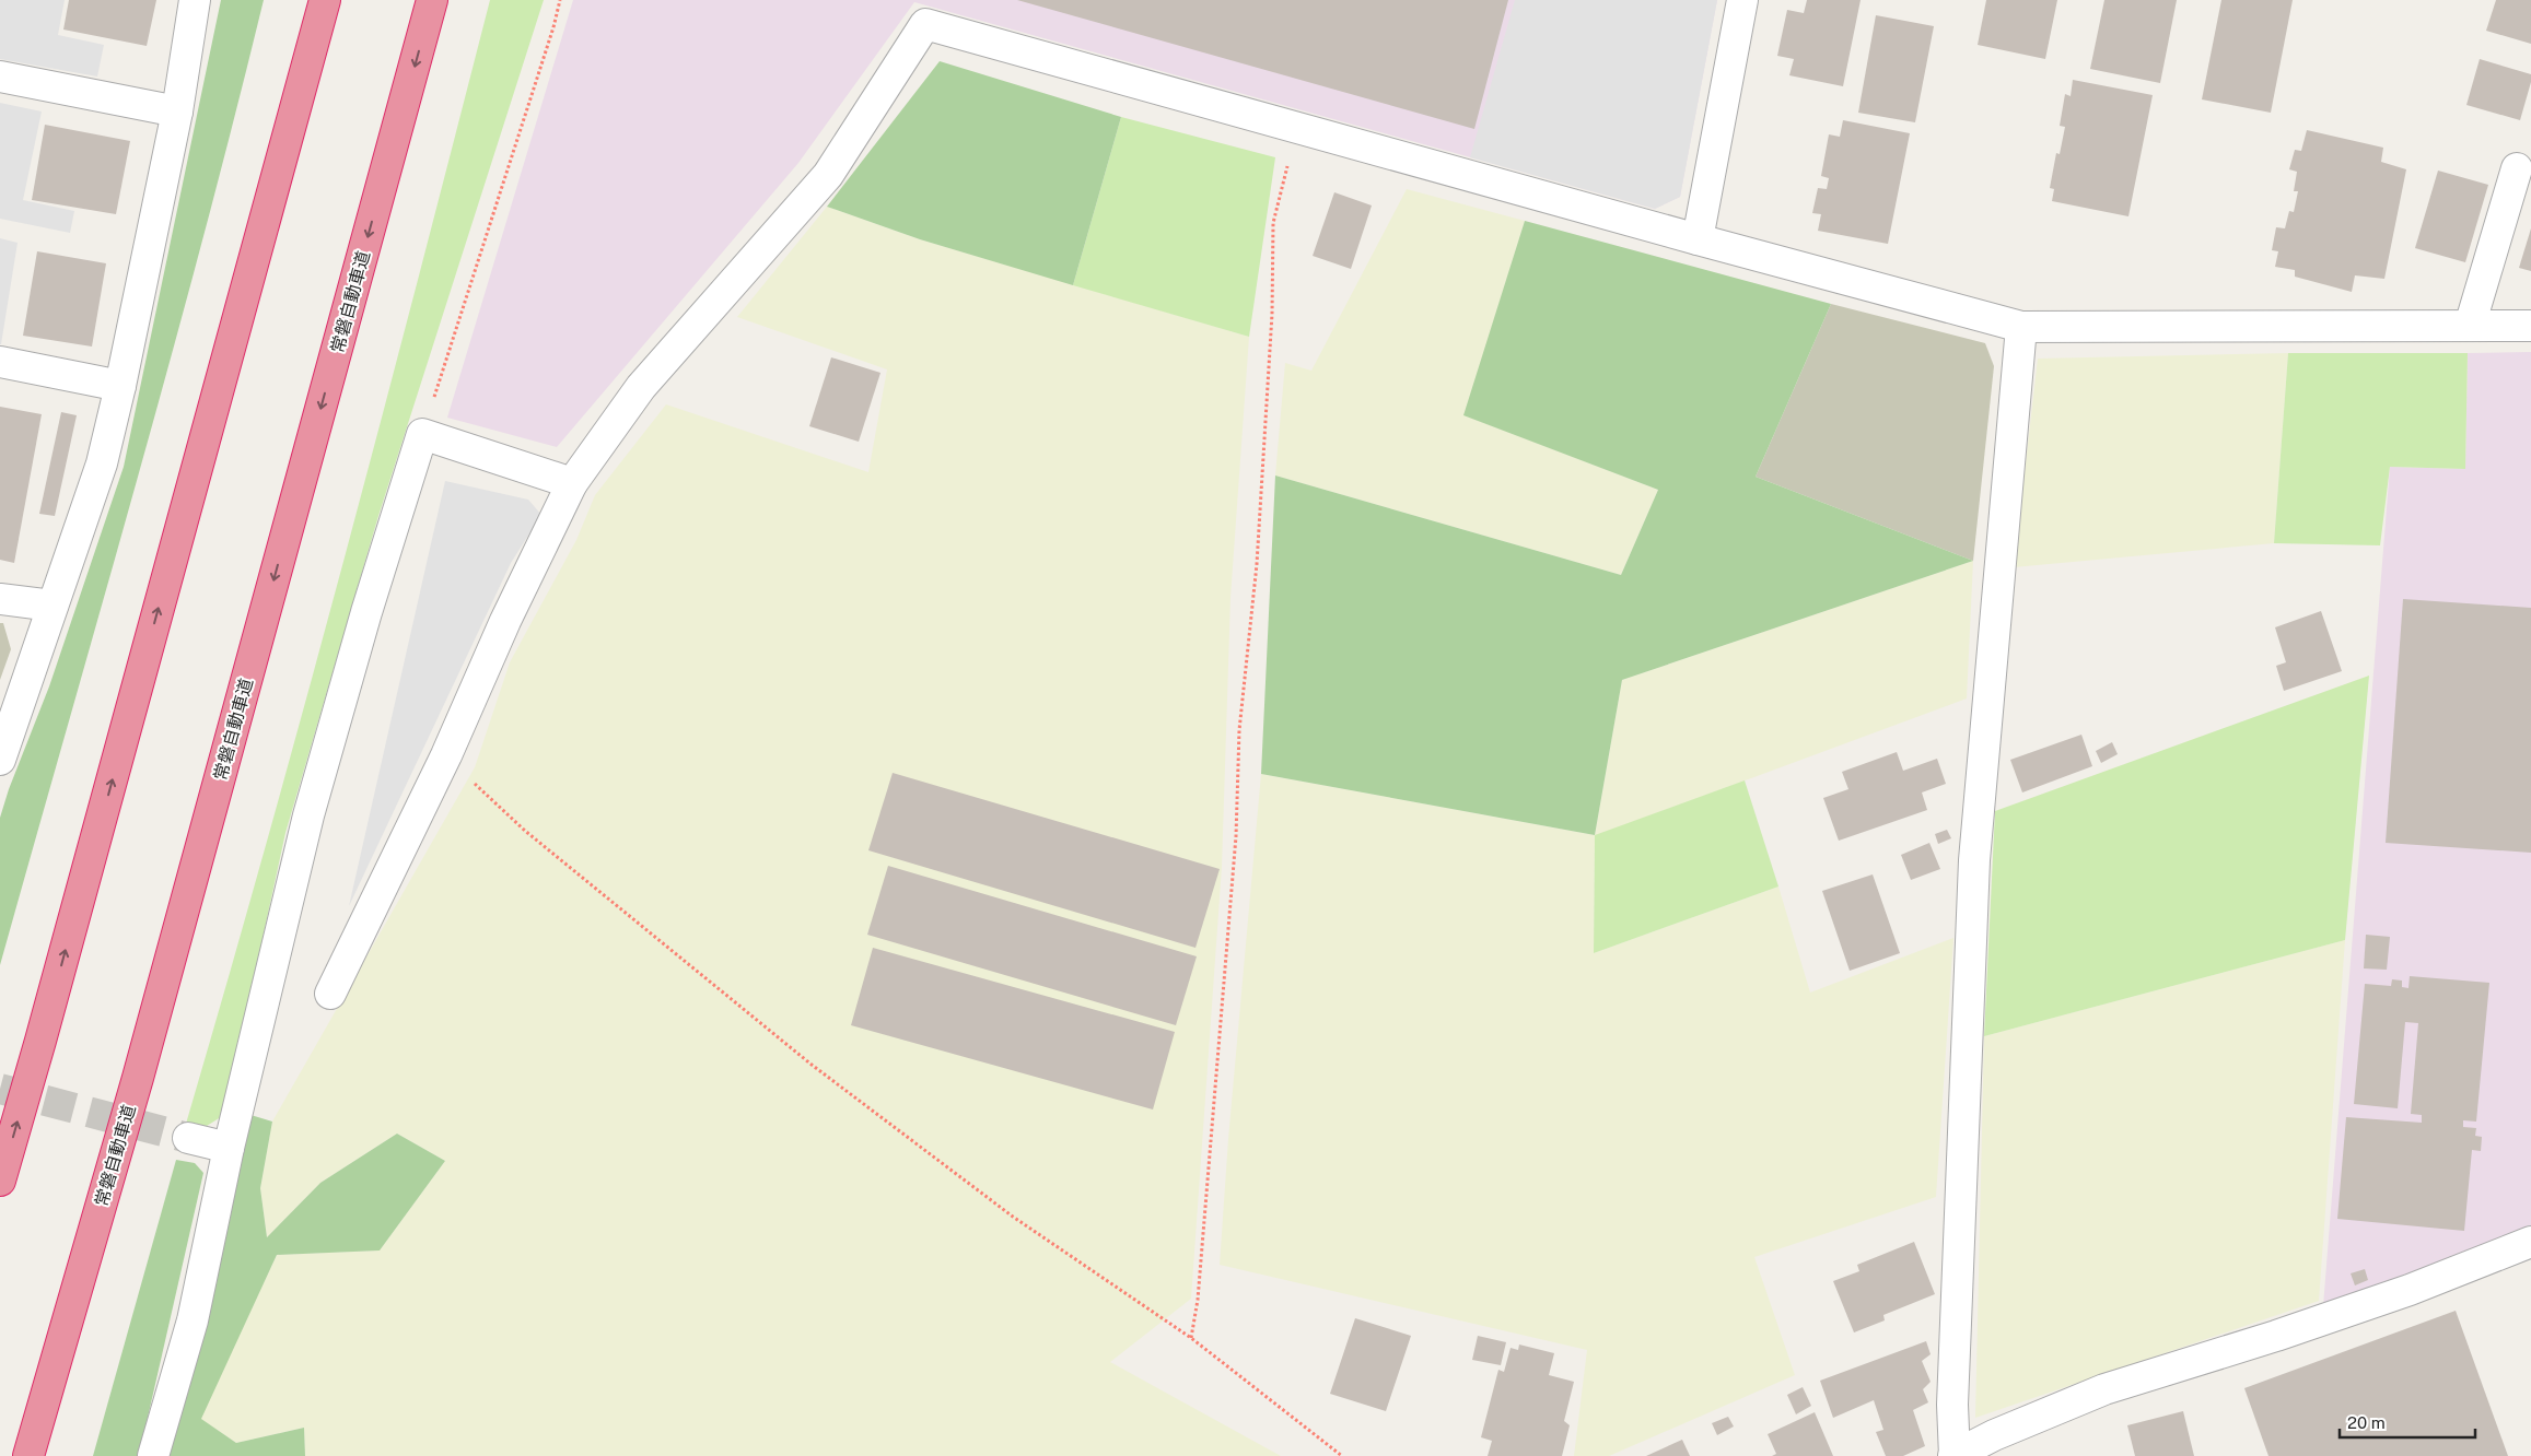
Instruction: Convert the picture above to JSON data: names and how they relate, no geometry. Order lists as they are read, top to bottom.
{
  "streets": {
    "highway": ["常磐自動車道"]
  },
  "scale_bar": "20 m"
}
